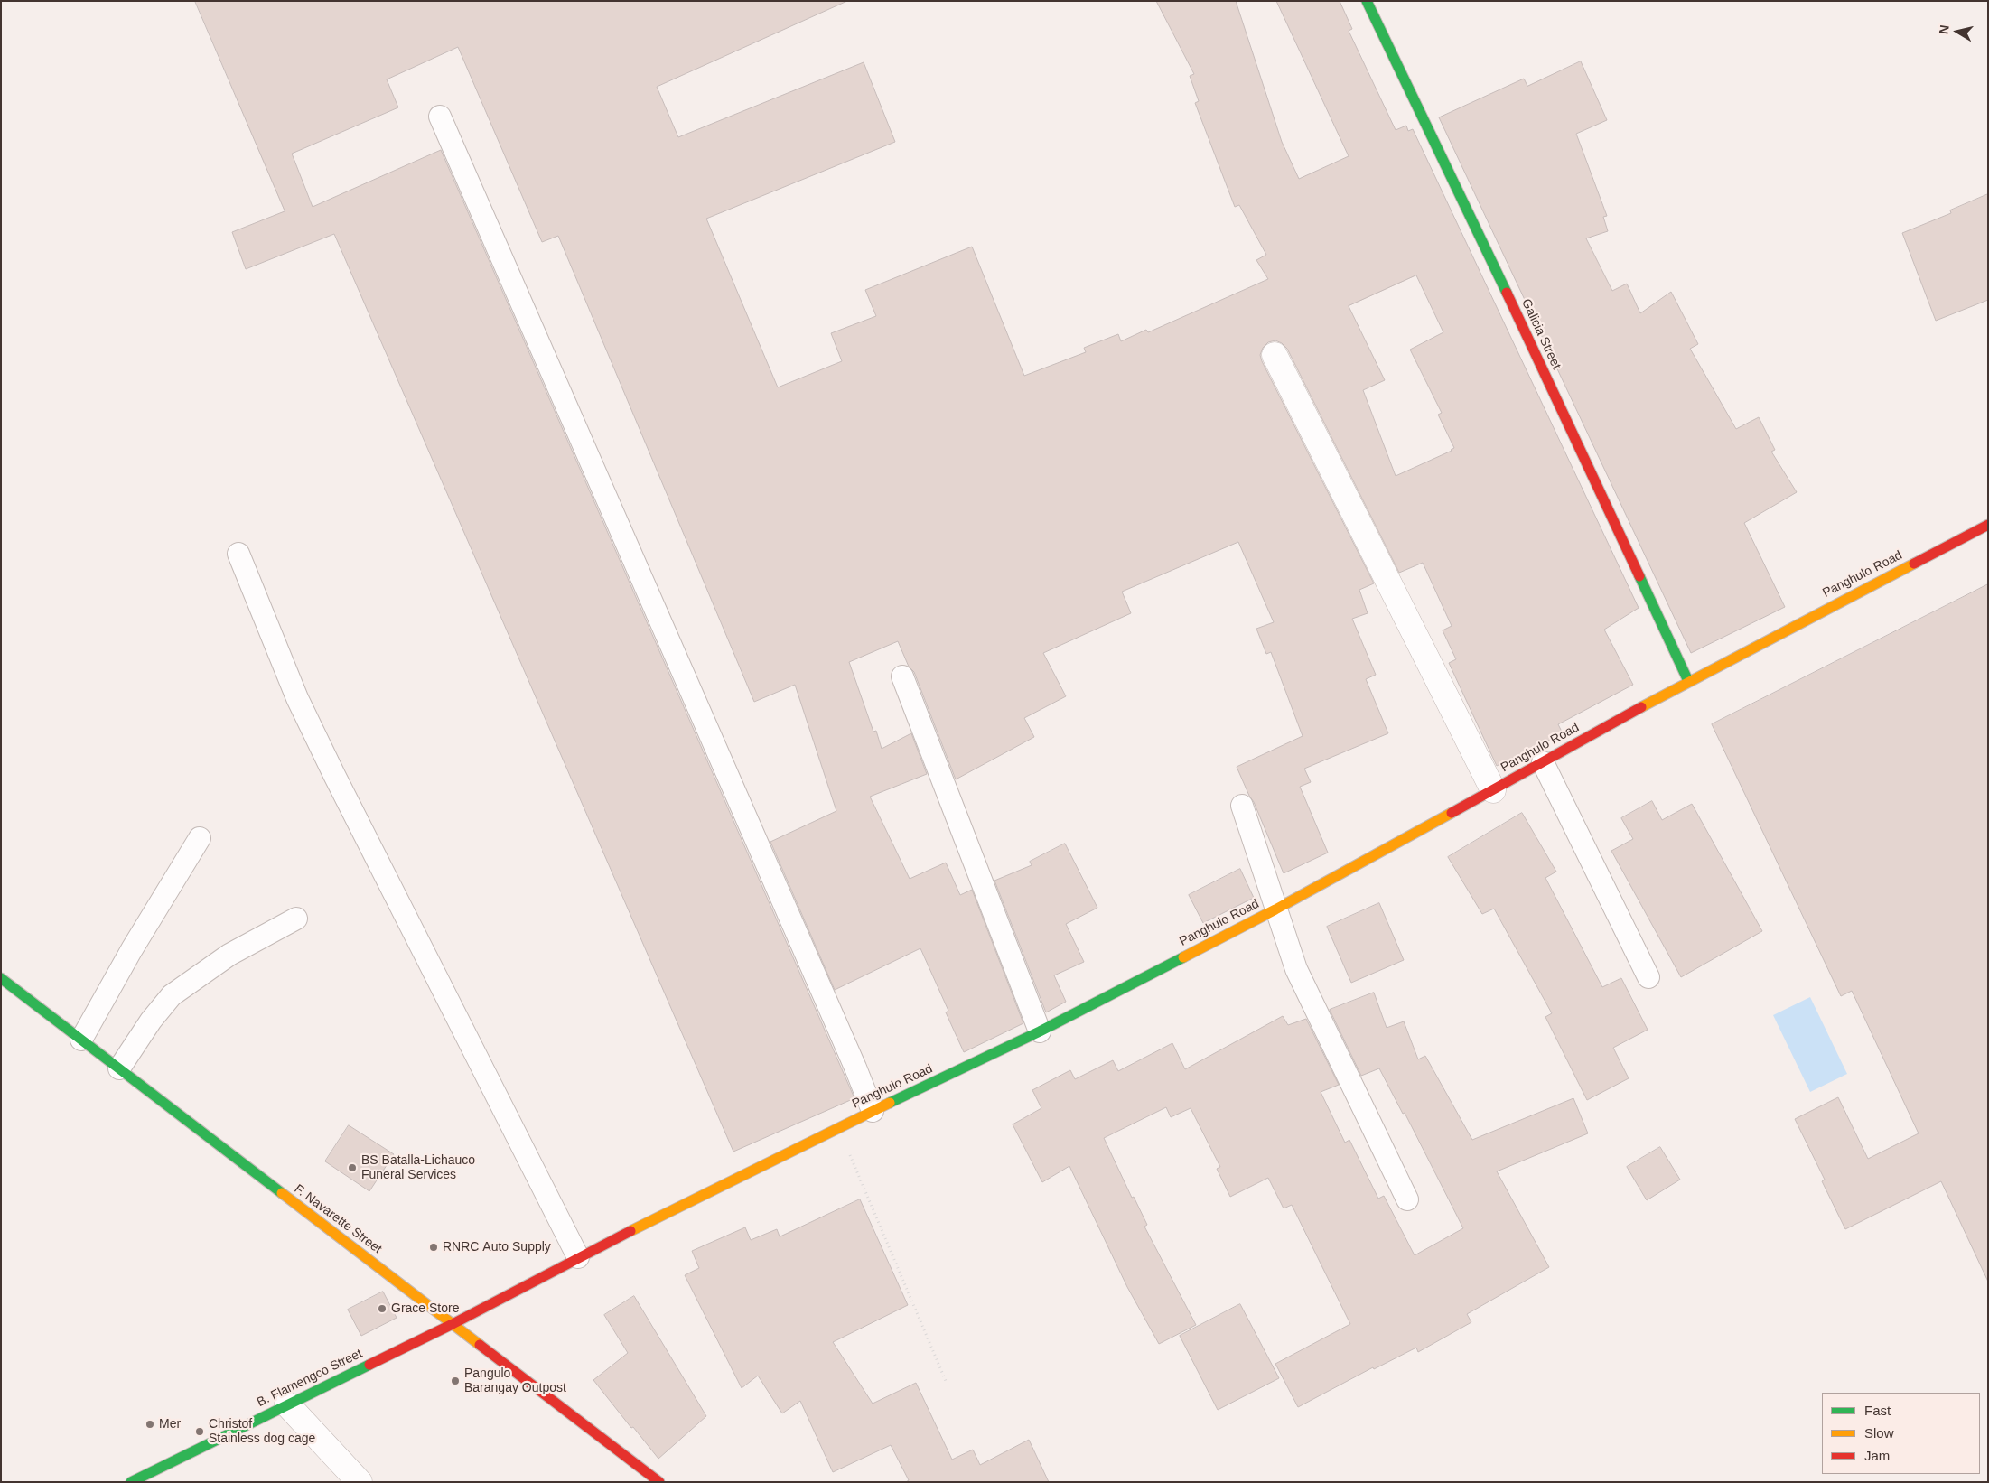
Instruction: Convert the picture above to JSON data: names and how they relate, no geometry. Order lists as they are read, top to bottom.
{
  "streets": {
    "main road": [
      "Galicia Street",
      "Panghulo Road",
      "F. Navarette Street",
      "B. Flamengco Street"
    ]
  },
  "crossings": [
    ["Galicia Street", "Panghulo Road"],
    ["Panghulo Road", "F. Navarette Street"],
    ["Panghulo Road", "B. Flamengco Street"],
    ["F. Navarette Street", "B. Flamengco Street"]
  ],
  "places": [
    "BS Batalla-Lichauco Funeral Services",
    "RNRC Auto Supply",
    "Grace Store",
    "Pangulo Barangay Outpost",
    "Mer",
    "Christof Stainless dog cage"
  ],
  "legend": ["Fast", "Slow", "Jam"],
  "north": "left"
}
